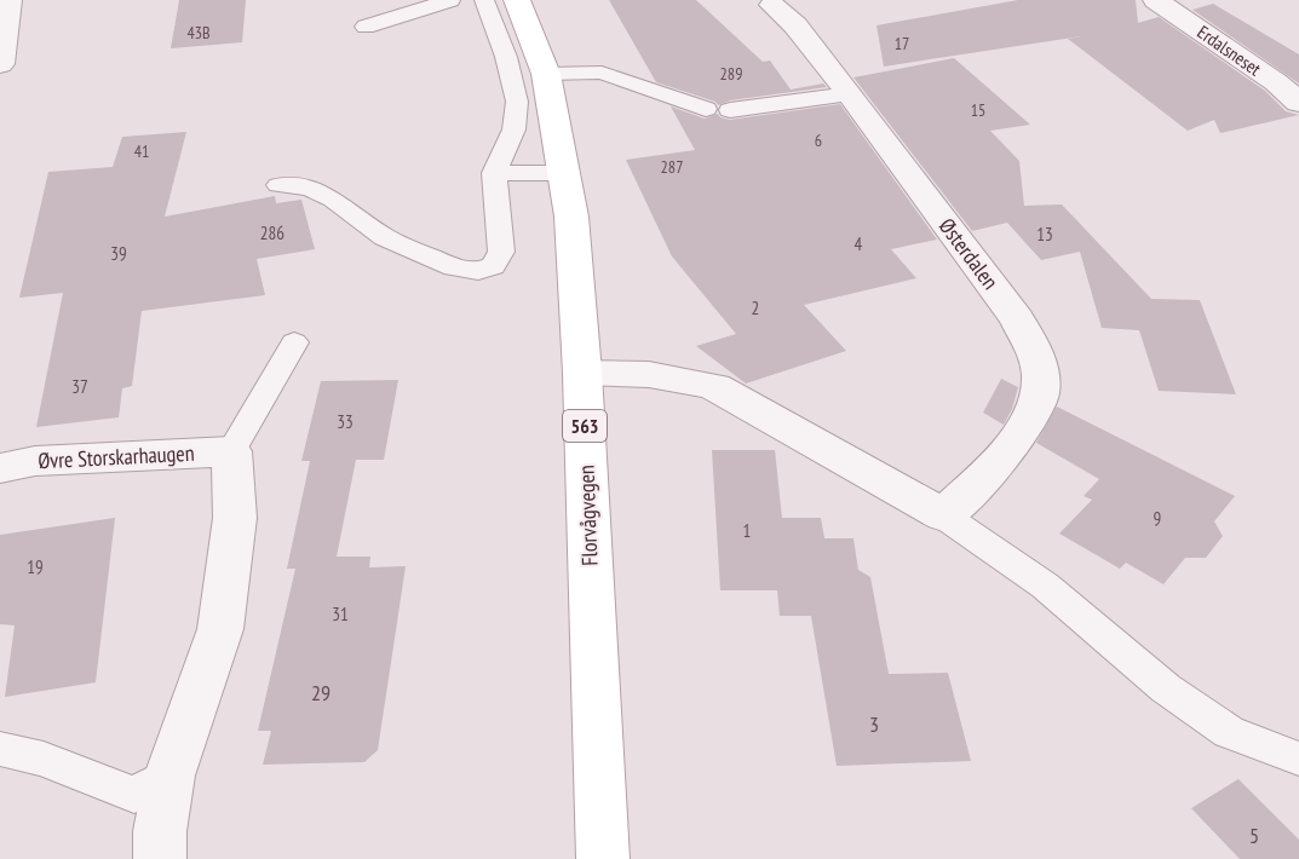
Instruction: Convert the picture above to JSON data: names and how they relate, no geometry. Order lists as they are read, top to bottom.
{
  "streets": {
    "main road": ["563", "Florvågvegen"],
    "street": ["Erdalsneset", "Østerdalen", "Øvre Storskarhaugen"]
  },
  "house_numbers": [
    "43B",
    "17",
    "289",
    "15",
    "6",
    "41",
    "287",
    "286",
    "13",
    "4",
    "39",
    "2",
    "37",
    "33",
    "9",
    "1",
    "19",
    "31",
    "29",
    "3",
    "5"
  ]
}
